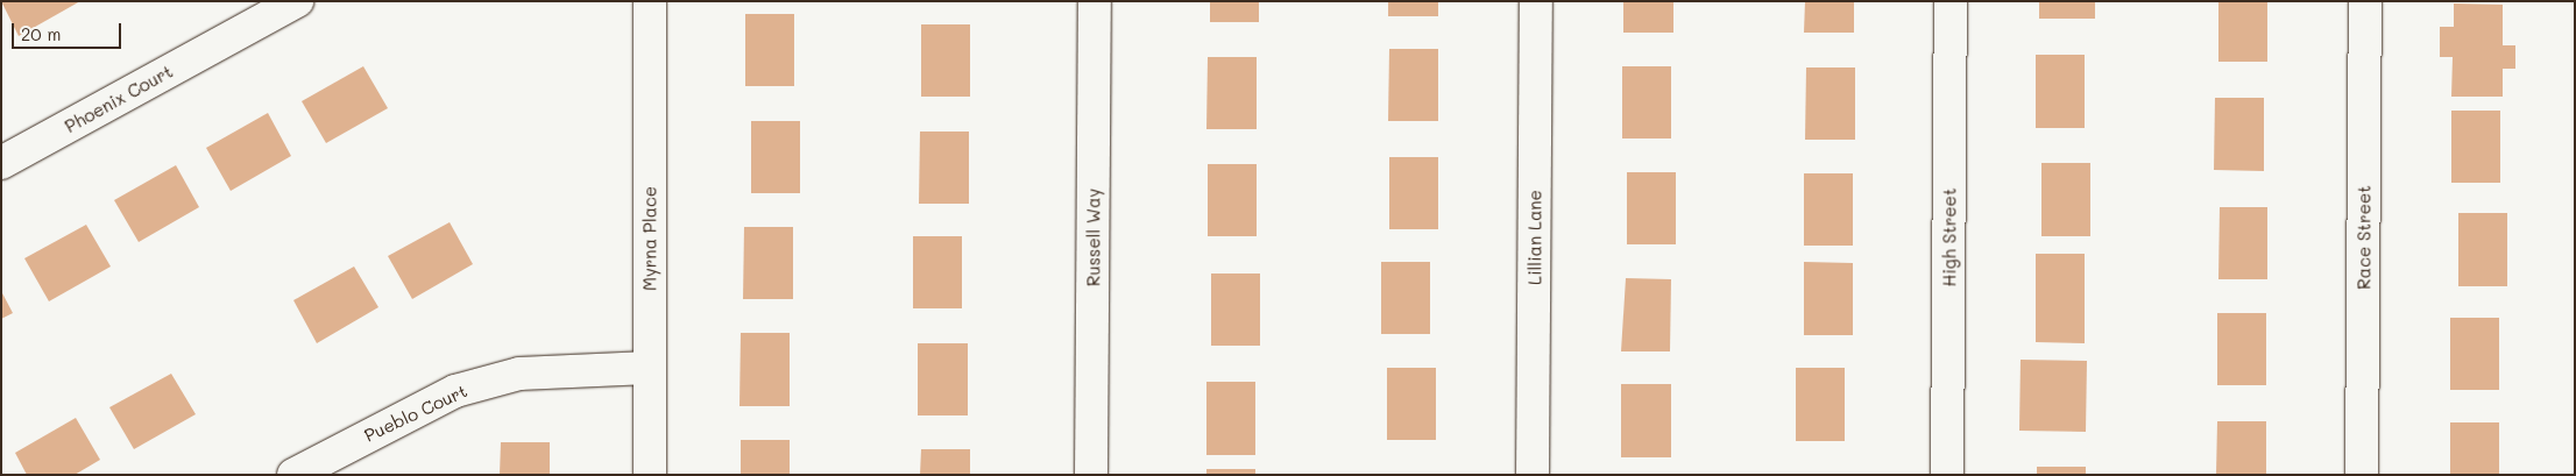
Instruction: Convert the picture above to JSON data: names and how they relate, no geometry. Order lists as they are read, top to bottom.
{
  "streets": {
    "street": [
      "Phoenix Court",
      "Russell Way",
      "Lillian Lane",
      "High Street",
      "Race Street",
      "Myrna Place",
      "Pueblo Court"
    ]
  },
  "crossings": [
    ["Myrna Place", "Pueblo Court"]
  ],
  "scale_bar": "20 m"
}
